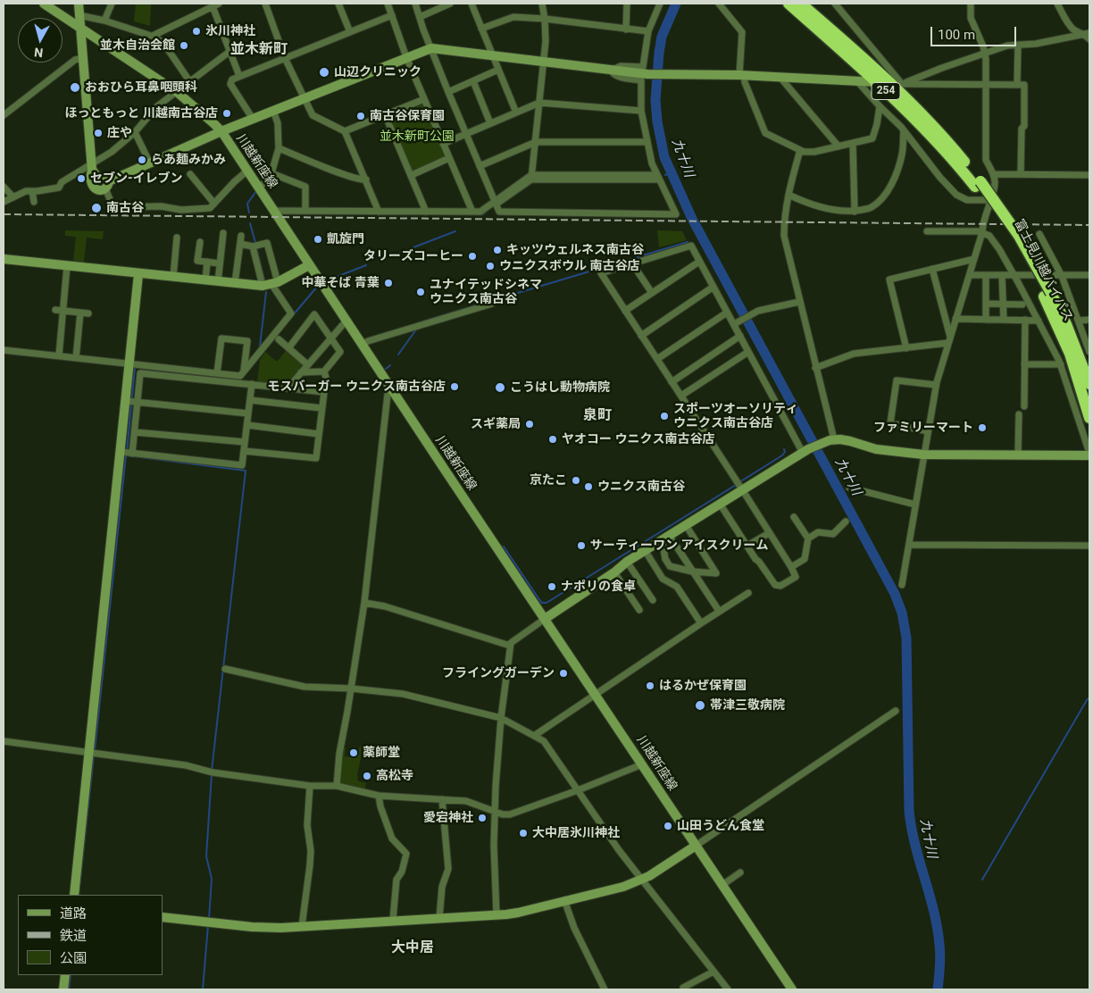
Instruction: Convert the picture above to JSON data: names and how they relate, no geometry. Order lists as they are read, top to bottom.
{
  "streets": {
    "highway": ["254", "富士見川越バイパス"],
    "street": ["川越新座線"]
  },
  "districts": ["並木新町", "泉町", "大中居"],
  "water": ["九十川"],
  "parks": ["並木新町公園"],
  "places": [
    "氷川神社",
    "並木自治会館",
    "山辺クリニック",
    "おおひら耳鼻咽頭科",
    "ほっともっと 川越南古谷店",
    "南古谷保育園",
    "庄や",
    "らあ麺みかみ",
    "セブン-イレブン",
    "南古谷",
    "凱旋門",
    "キッツウェルネス南古谷",
    "タリーズコーヒー",
    "ウニクスボウル 南古谷店",
    "中華そば 青葉",
    "ユナイテッドシネマ ウニクス南古谷",
    "モスバーガー ウニクス南古谷店",
    "こうはし動物病院",
    "スポーツオーソリティ ウニクス南古谷店",
    "スギ薬局",
    "ファミリーマート",
    "ヤオコー ウニクス南古谷店",
    "京たこ",
    "ウニクス南古谷",
    "サーティーワン アイスクリーム",
    "ナポリの食卓",
    "フライングガーデン",
    "はるかぜ保育園",
    "帯津三敬病院",
    "薬師堂",
    "高松寺",
    "愛宕神社",
    "山田うどん食堂",
    "大中居氷川神社"
  ],
  "legend": ["道路", "鉄道", "公園"],
  "scale_bar": "100 m",
  "north": "bottom"
}
